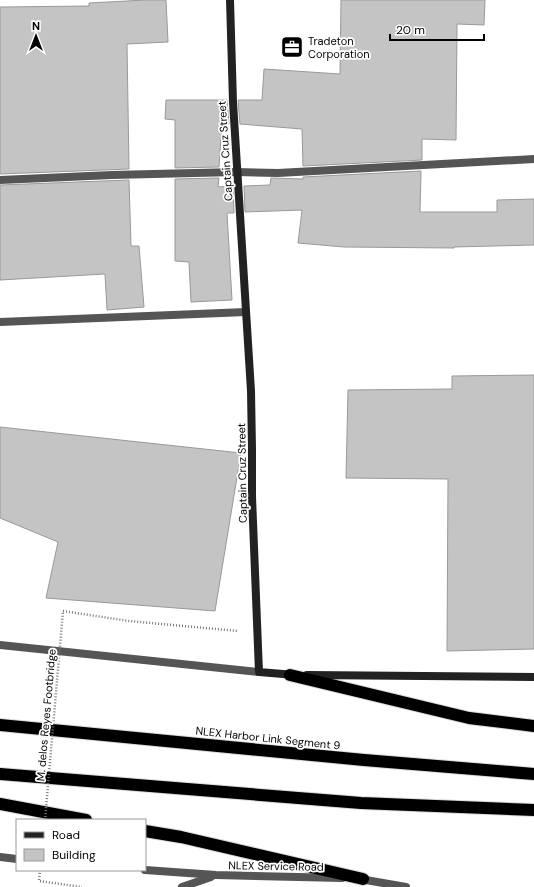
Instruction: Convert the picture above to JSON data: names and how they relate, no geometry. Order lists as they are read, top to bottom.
{
  "streets": {
    "highway": ["NLEX Harbor Link Segment 9"],
    "street": ["Captain Cruz Street", "NLEX Service Road"],
    "path": ["M. delos Reyes Footbridge"]
  },
  "crossings": [
    ["Captain Cruz Street", "M. delos Reyes Footbridge"]
  ],
  "places": {
    "office": ["Tradeton Corporation"]
  },
  "legend": ["Road", "Building"],
  "scale_bar": "20 m",
  "north": "top"
}
